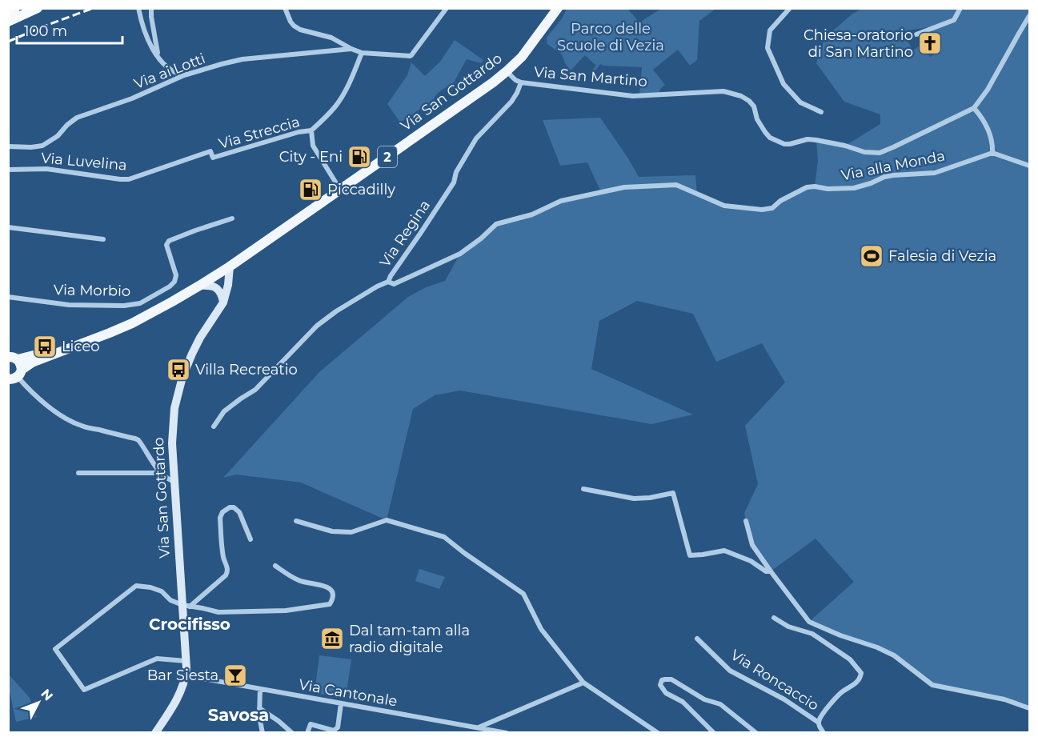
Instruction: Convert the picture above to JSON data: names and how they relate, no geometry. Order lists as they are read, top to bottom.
{
  "streets": {
    "main road": ["Via San Gottardo", "2"],
    "street": [
      "Via ai Lotti",
      "Via San Martino",
      "Via Streccia",
      "Via Luvelina",
      "Via alla Monda",
      "Via Regina",
      "Via Morbio",
      "Via Roncaccio",
      "Via Cantonale"
    ]
  },
  "crossings": [
    ["Via San Martino", "Via Regina"],
    ["Via San Gottardo", "Via Streccia"],
    ["Via San Gottardo", "Via Cantonale"],
    ["Via Streccia", "Via Luvelina"],
    ["Via alla Monda", "Via Regina"]
  ],
  "districts": ["Crocifisso", "Savosa"],
  "parks": ["Parco delle Scuole di Vezia"],
  "places": {
    "church": ["Chiesa-oratorio di San Martino"],
    "fuel station": ["City - Eni", "Piccadilly"],
    "sports": ["Falesia di Vezia"],
    "bus stop": ["Liceo", "Villa Recreatio"],
    "museum": ["Dal tam-tam alla radio digitale"],
    "bar": ["Bar Siesta"]
  },
  "scale_bar": "100 m",
  "north": "top right"
}
